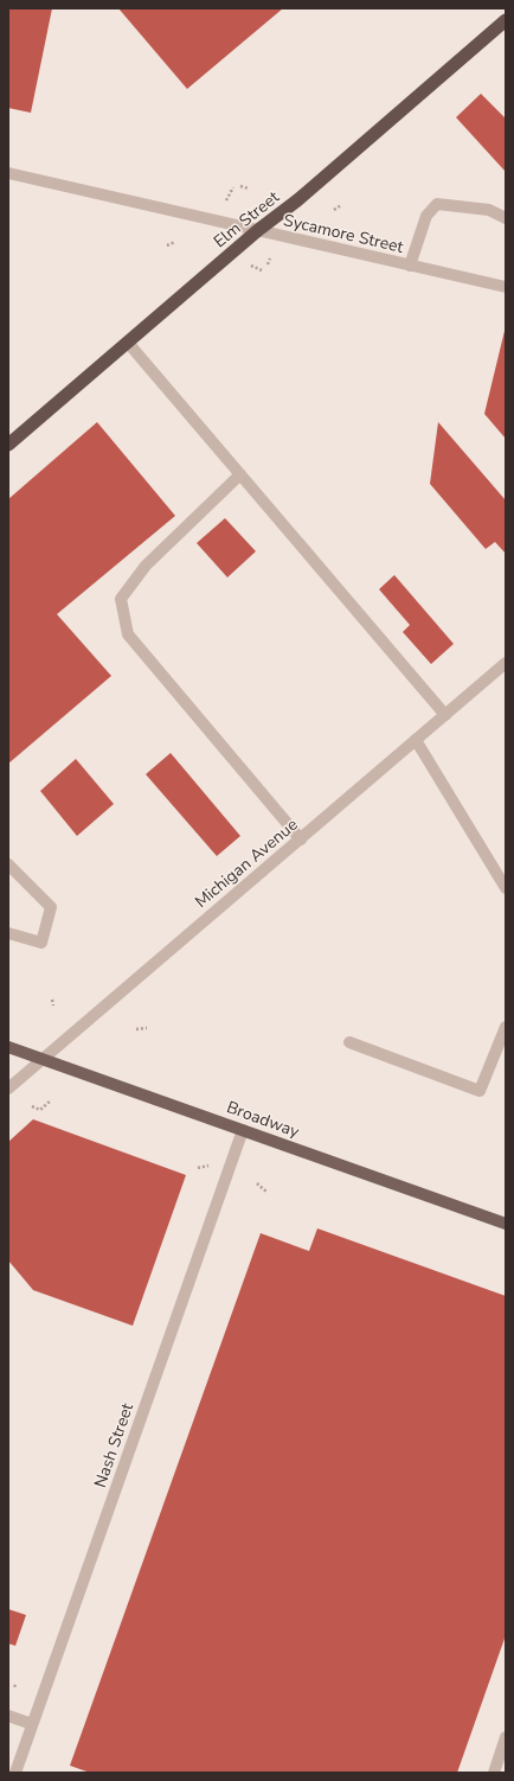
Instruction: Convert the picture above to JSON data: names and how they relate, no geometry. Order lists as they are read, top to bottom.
{
  "streets": {
    "highway": ["Elm Street"],
    "main road": ["Broadway"],
    "street": ["Sycamore Street", "Michigan Avenue", "Nash Street"]
  },
  "crossings": [
    ["Elm Street", "Sycamore Street"],
    ["Michigan Avenue", "Broadway"],
    ["Broadway", "Nash Street"]
  ]
}
